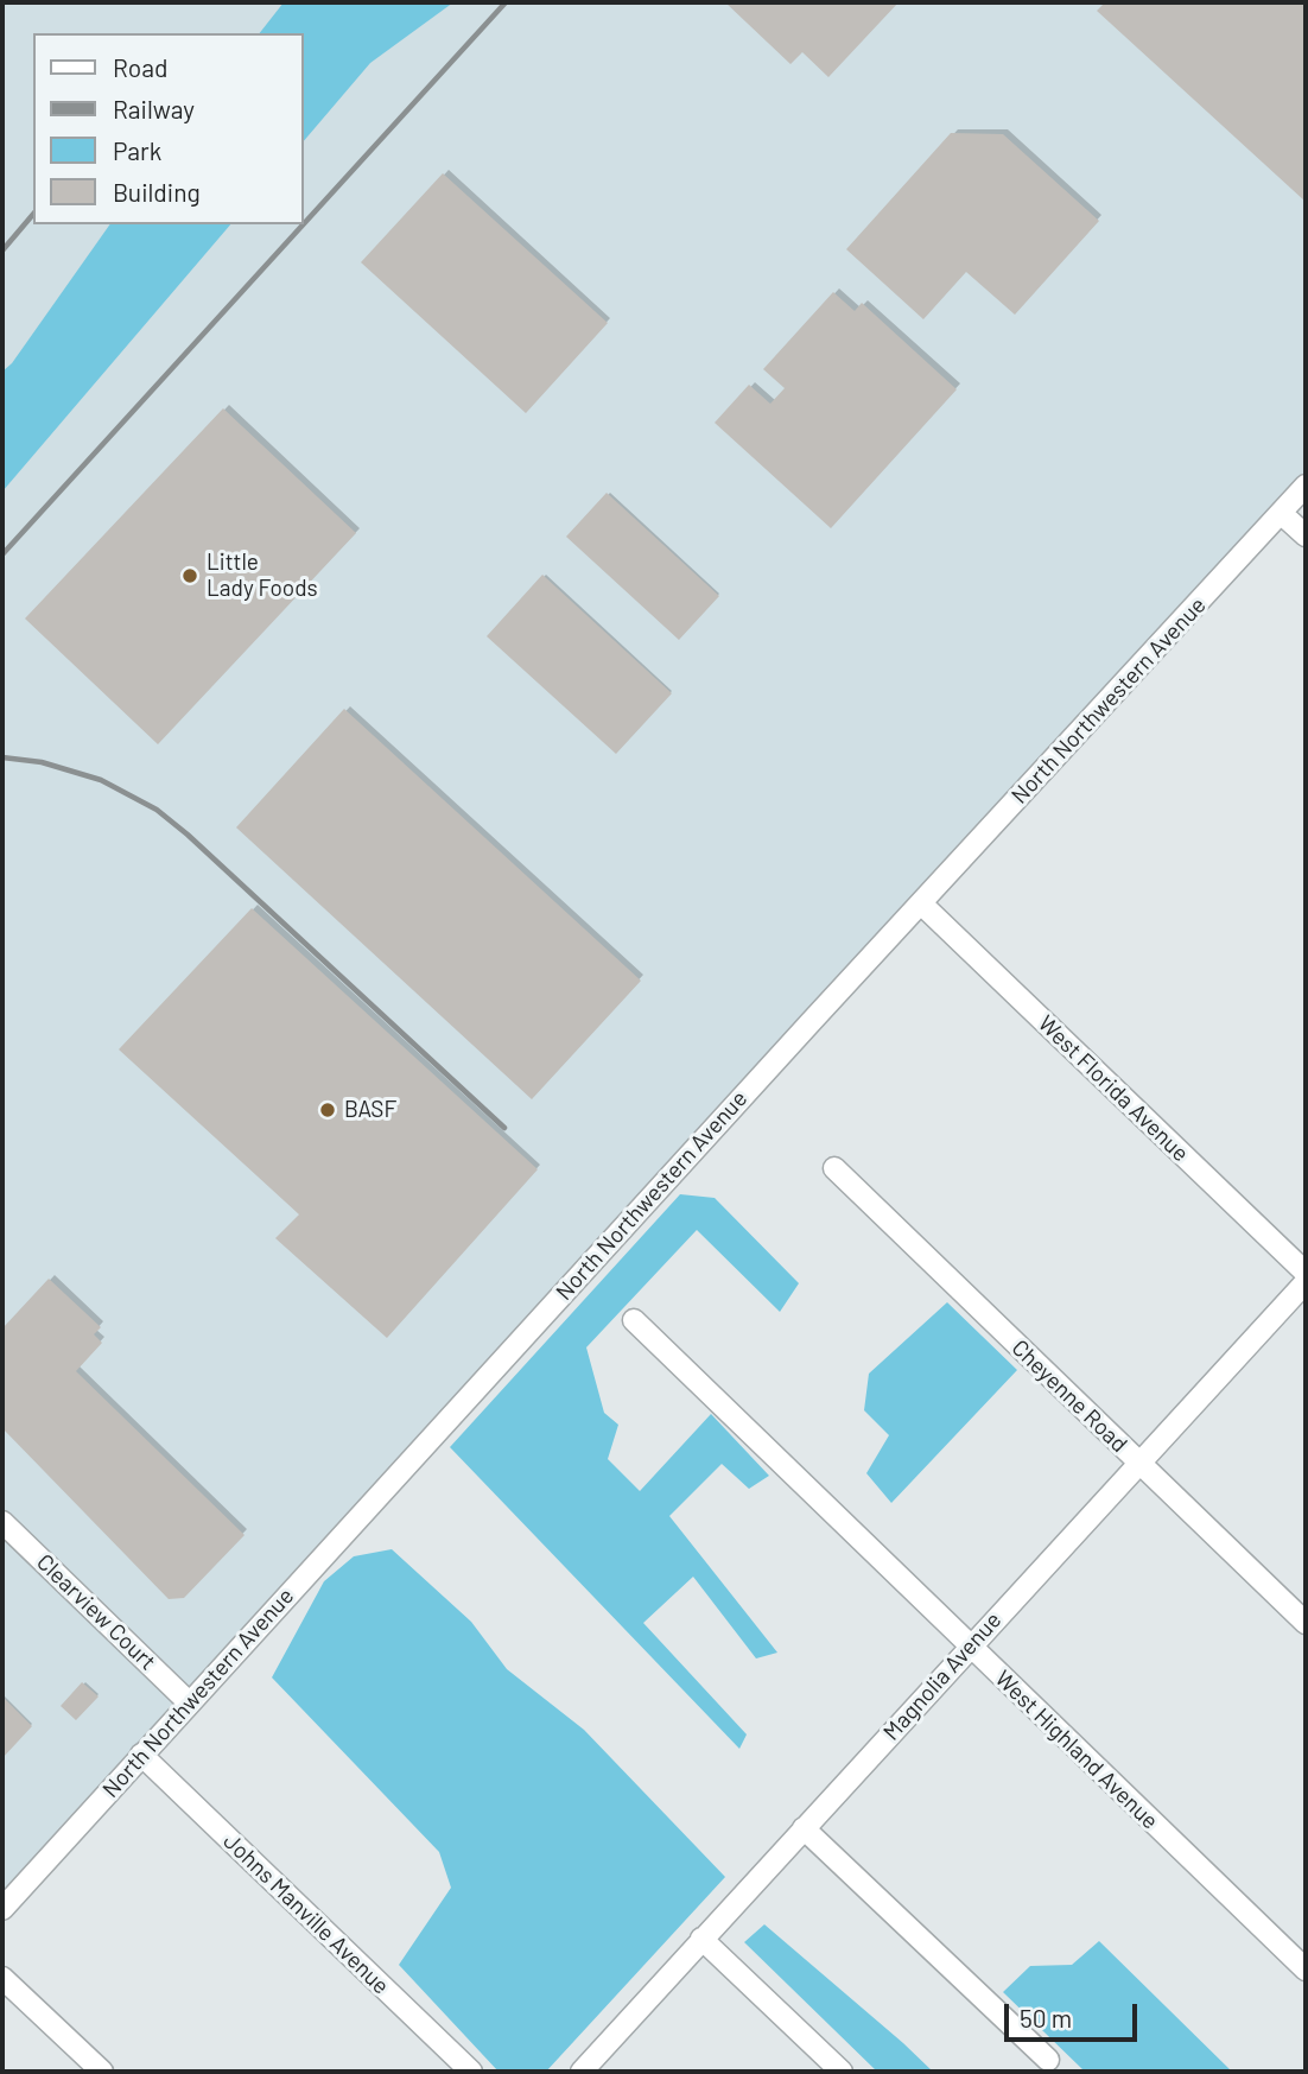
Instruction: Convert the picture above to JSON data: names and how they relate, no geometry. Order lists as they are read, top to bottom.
{
  "streets": {
    "street": [
      "North Northwestern Avenue",
      "West Florida Avenue",
      "Cheyenne Road",
      "Clearview Court",
      "Magnolia Avenue",
      "West Highland Avenue",
      "Johns Manville Avenue"
    ]
  },
  "crossings": [
    ["North Northwestern Avenue", "West Florida Avenue"],
    ["North Northwestern Avenue", "Clearview Court"],
    ["North Northwestern Avenue", "Johns Manville Avenue"],
    ["Cheyenne Road", "Magnolia Avenue"],
    ["Magnolia Avenue", "West Highland Avenue"]
  ],
  "places": ["Little Lady Foods", "BASF"],
  "legend": [
    "Road",
    "Railway",
    "Park",
    "Building"
  ],
  "scale_bar": "50 m"
}
